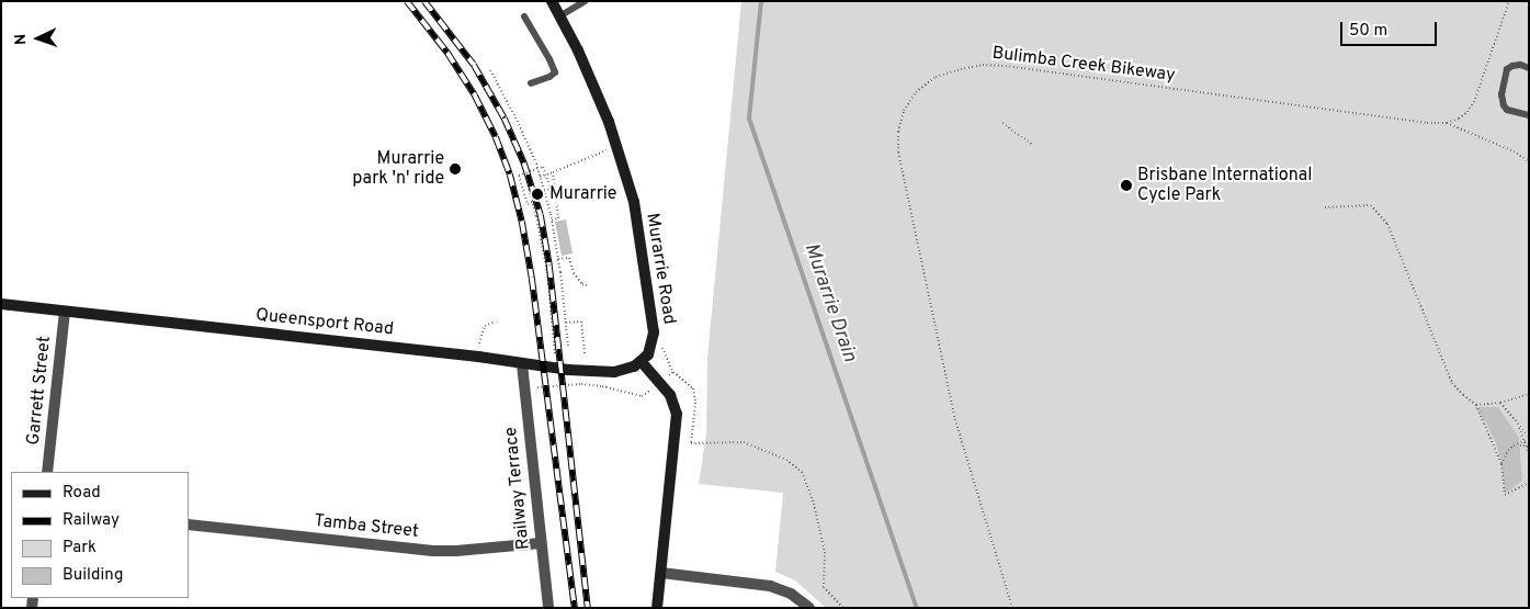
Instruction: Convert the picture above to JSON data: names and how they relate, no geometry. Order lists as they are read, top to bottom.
{
  "streets": {
    "street": [
      "Murarrie Road",
      "Queensport Road",
      "Garrett Street",
      "Railway Terrace",
      "Tamba Street"
    ],
    "path": ["Bulimba Creek Bikeway"]
  },
  "crossings": [
    ["Murarrie Road", "Queensport Road"],
    ["Queensport Road", "Garrett Street"],
    ["Queensport Road", "Railway Terrace"],
    ["Railway Terrace", "Tamba Street"]
  ],
  "water": ["Murarrie Drain"],
  "places": ["Murarrie park 'n' ride", "Brisbane International Cycle Park", "Murarrie"],
  "legend": [
    "Road",
    "Railway",
    "Park",
    "Building"
  ],
  "scale_bar": "50 m",
  "north": "left"
}
